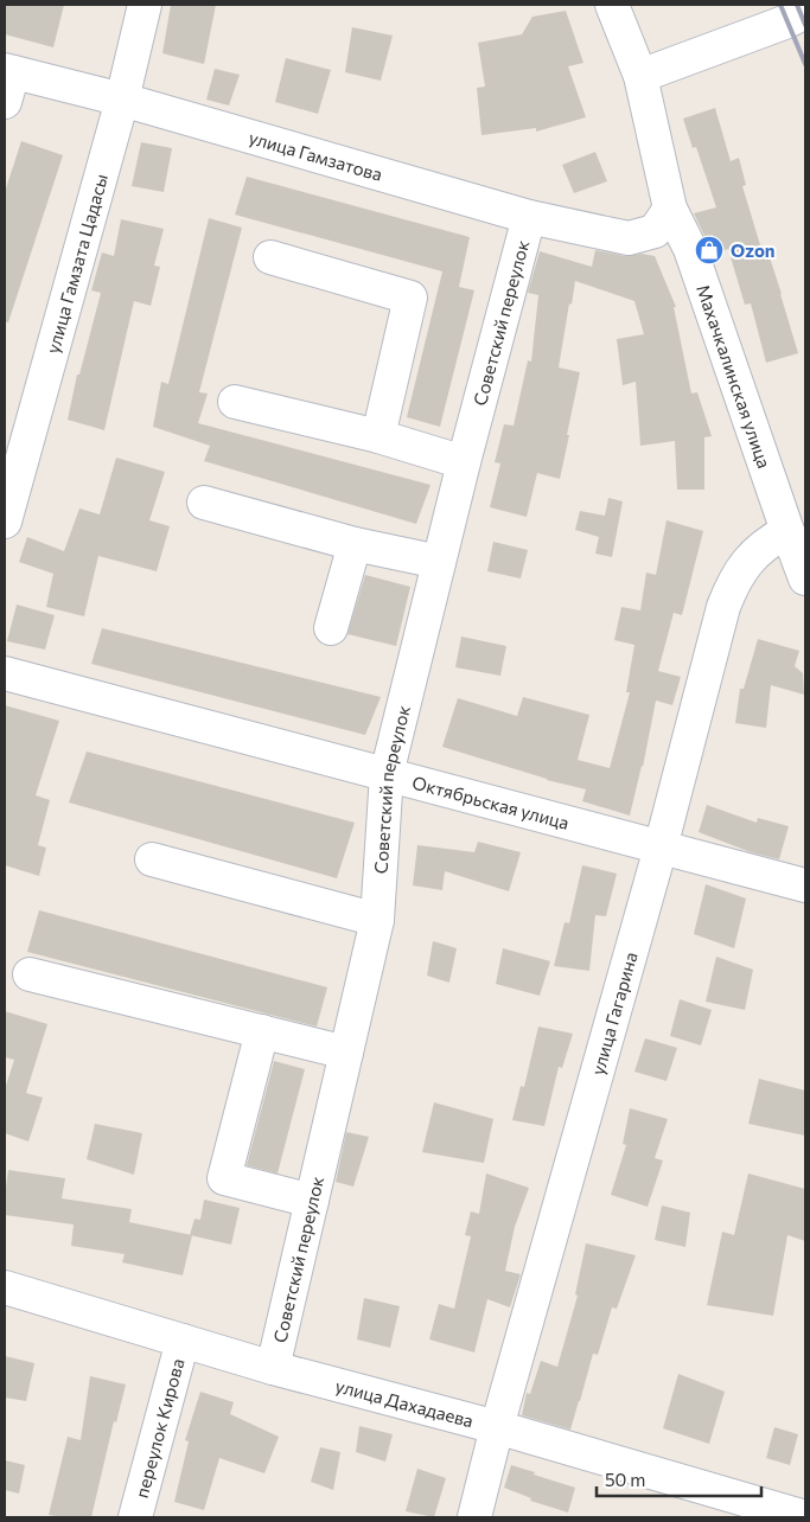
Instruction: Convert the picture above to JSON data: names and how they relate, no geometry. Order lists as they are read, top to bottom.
{
  "streets": {
    "street": [
      "улица Гамзатова",
      "улица Гамзата Цадасы",
      "Советский переулок",
      "Махачкалинская улица",
      "Октябрьская улица",
      "улица Гагарина",
      "улица Дахадаева",
      "переулок Кирова"
    ]
  },
  "crossings": [
    ["улица Гамзатова", "улица Гамзата Цадасы"],
    ["улица Гамзатова", "Советский переулок"],
    ["улица Гамзатова", "Махачкалинская улица"],
    ["Советский переулок", "Октябрьская улица"],
    ["Советский переулок", "улица Дахадаева"],
    ["Махачкалинская улица", "улица Гагарина"],
    ["Октябрьская улица", "улица Гагарина"],
    ["улица Гагарина", "улица Дахадаева"],
    ["улица Дахадаева", "переулок Кирова"]
  ],
  "places": {
    "shop": ["Ozon"]
  },
  "scale_bar": "50 m"
}
